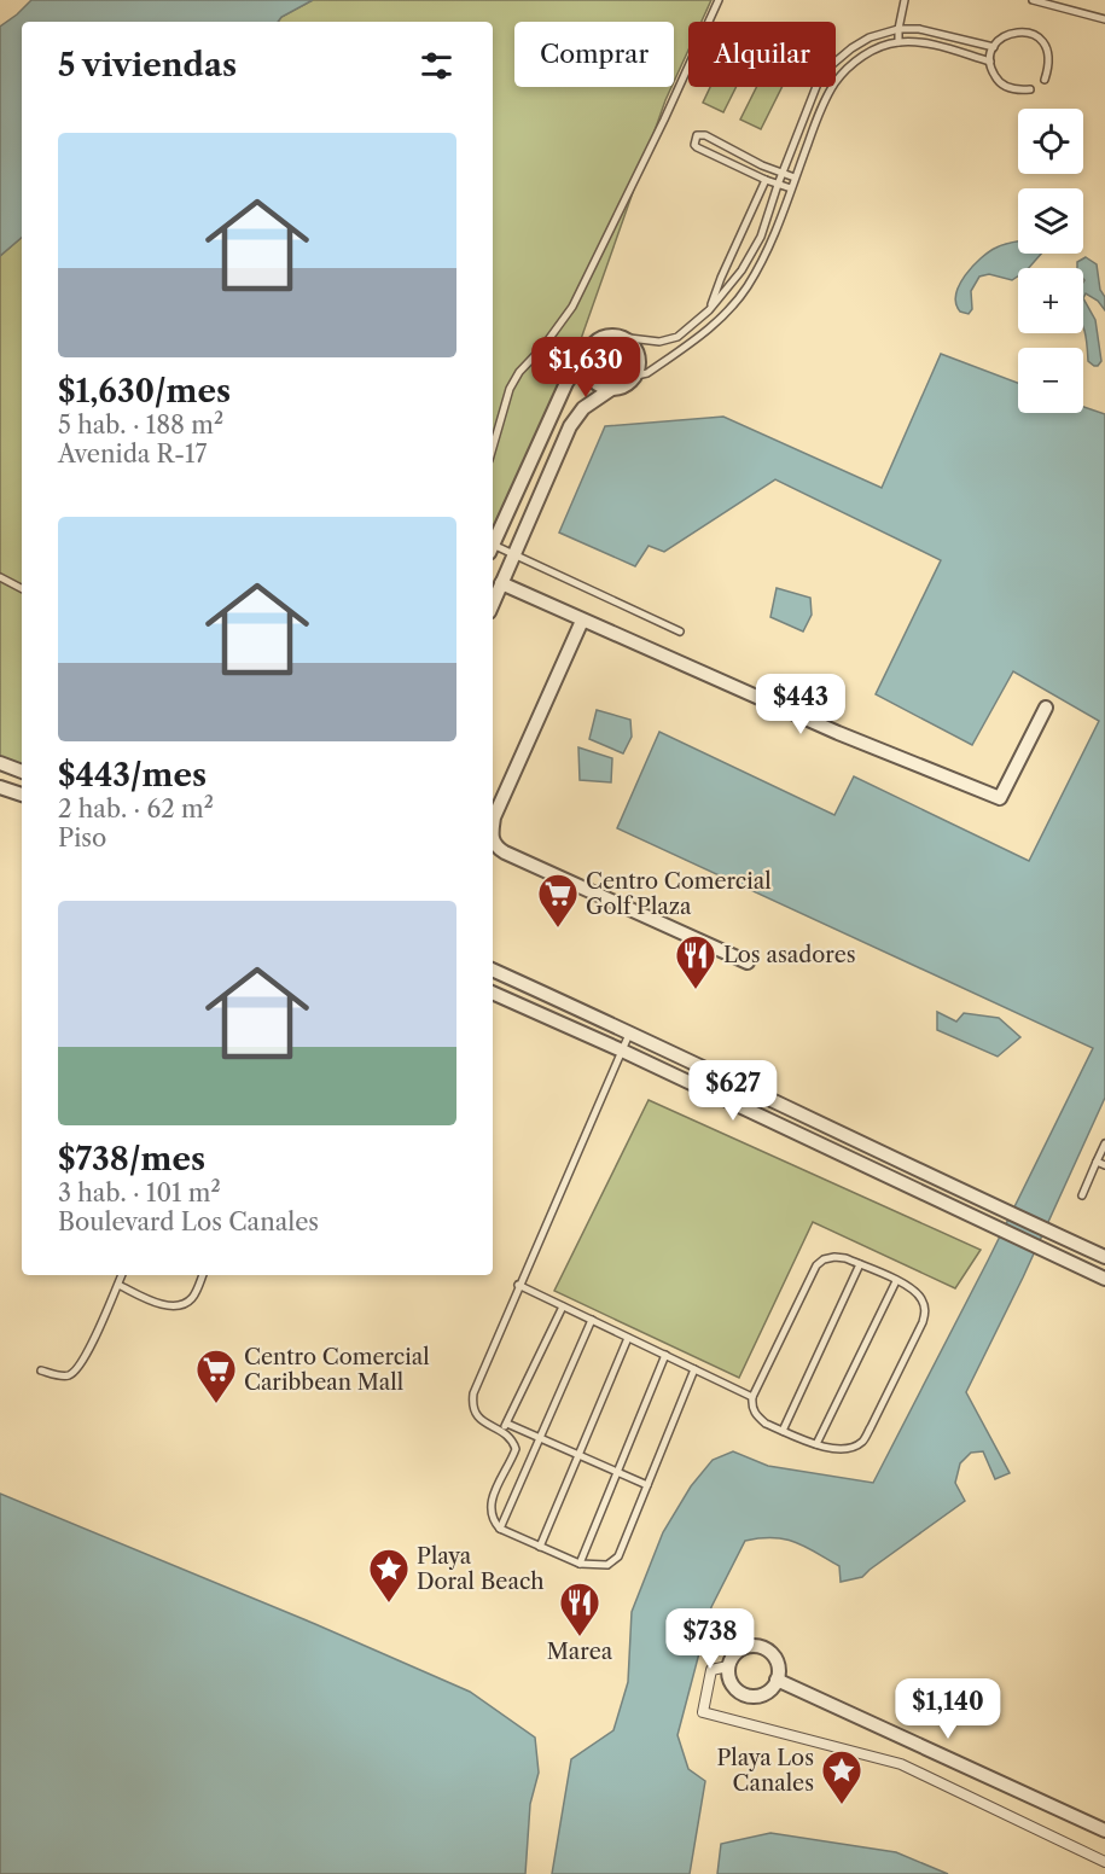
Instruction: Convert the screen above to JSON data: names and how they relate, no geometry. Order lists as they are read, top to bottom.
{
  "places": {
    "supermarket": ["Centro Comercial Golf Plaza", "Centro Comercial Caribbean Mall"],
    "restaurant": ["Los asadores", "Marea"],
    "place": ["Playa Doral Beach", "Playa Los Canales"]
  },
  "page": {
    "chip": ["Comprar", "Alquilar"],
    "heading": "5 viviendas",
    "map_buttons": ["+", "−"],
    "list": [
      {
        "name": "$1,630/mes",
        "note": "5 hab. · 188 m² · Avenida R-17"
      },
      {
        "name": "$443/mes",
        "note": "2 hab. · 62 m² · Piso"
      },
      {
        "name": "$738/mes",
        "note": "3 hab. · 101 m² · Boulevard Los Canales"
      }
    ],
    "price": [
      "$1,630",
      "$443",
      "$627",
      "$738",
      "$1,140"
    ]
  }
}
